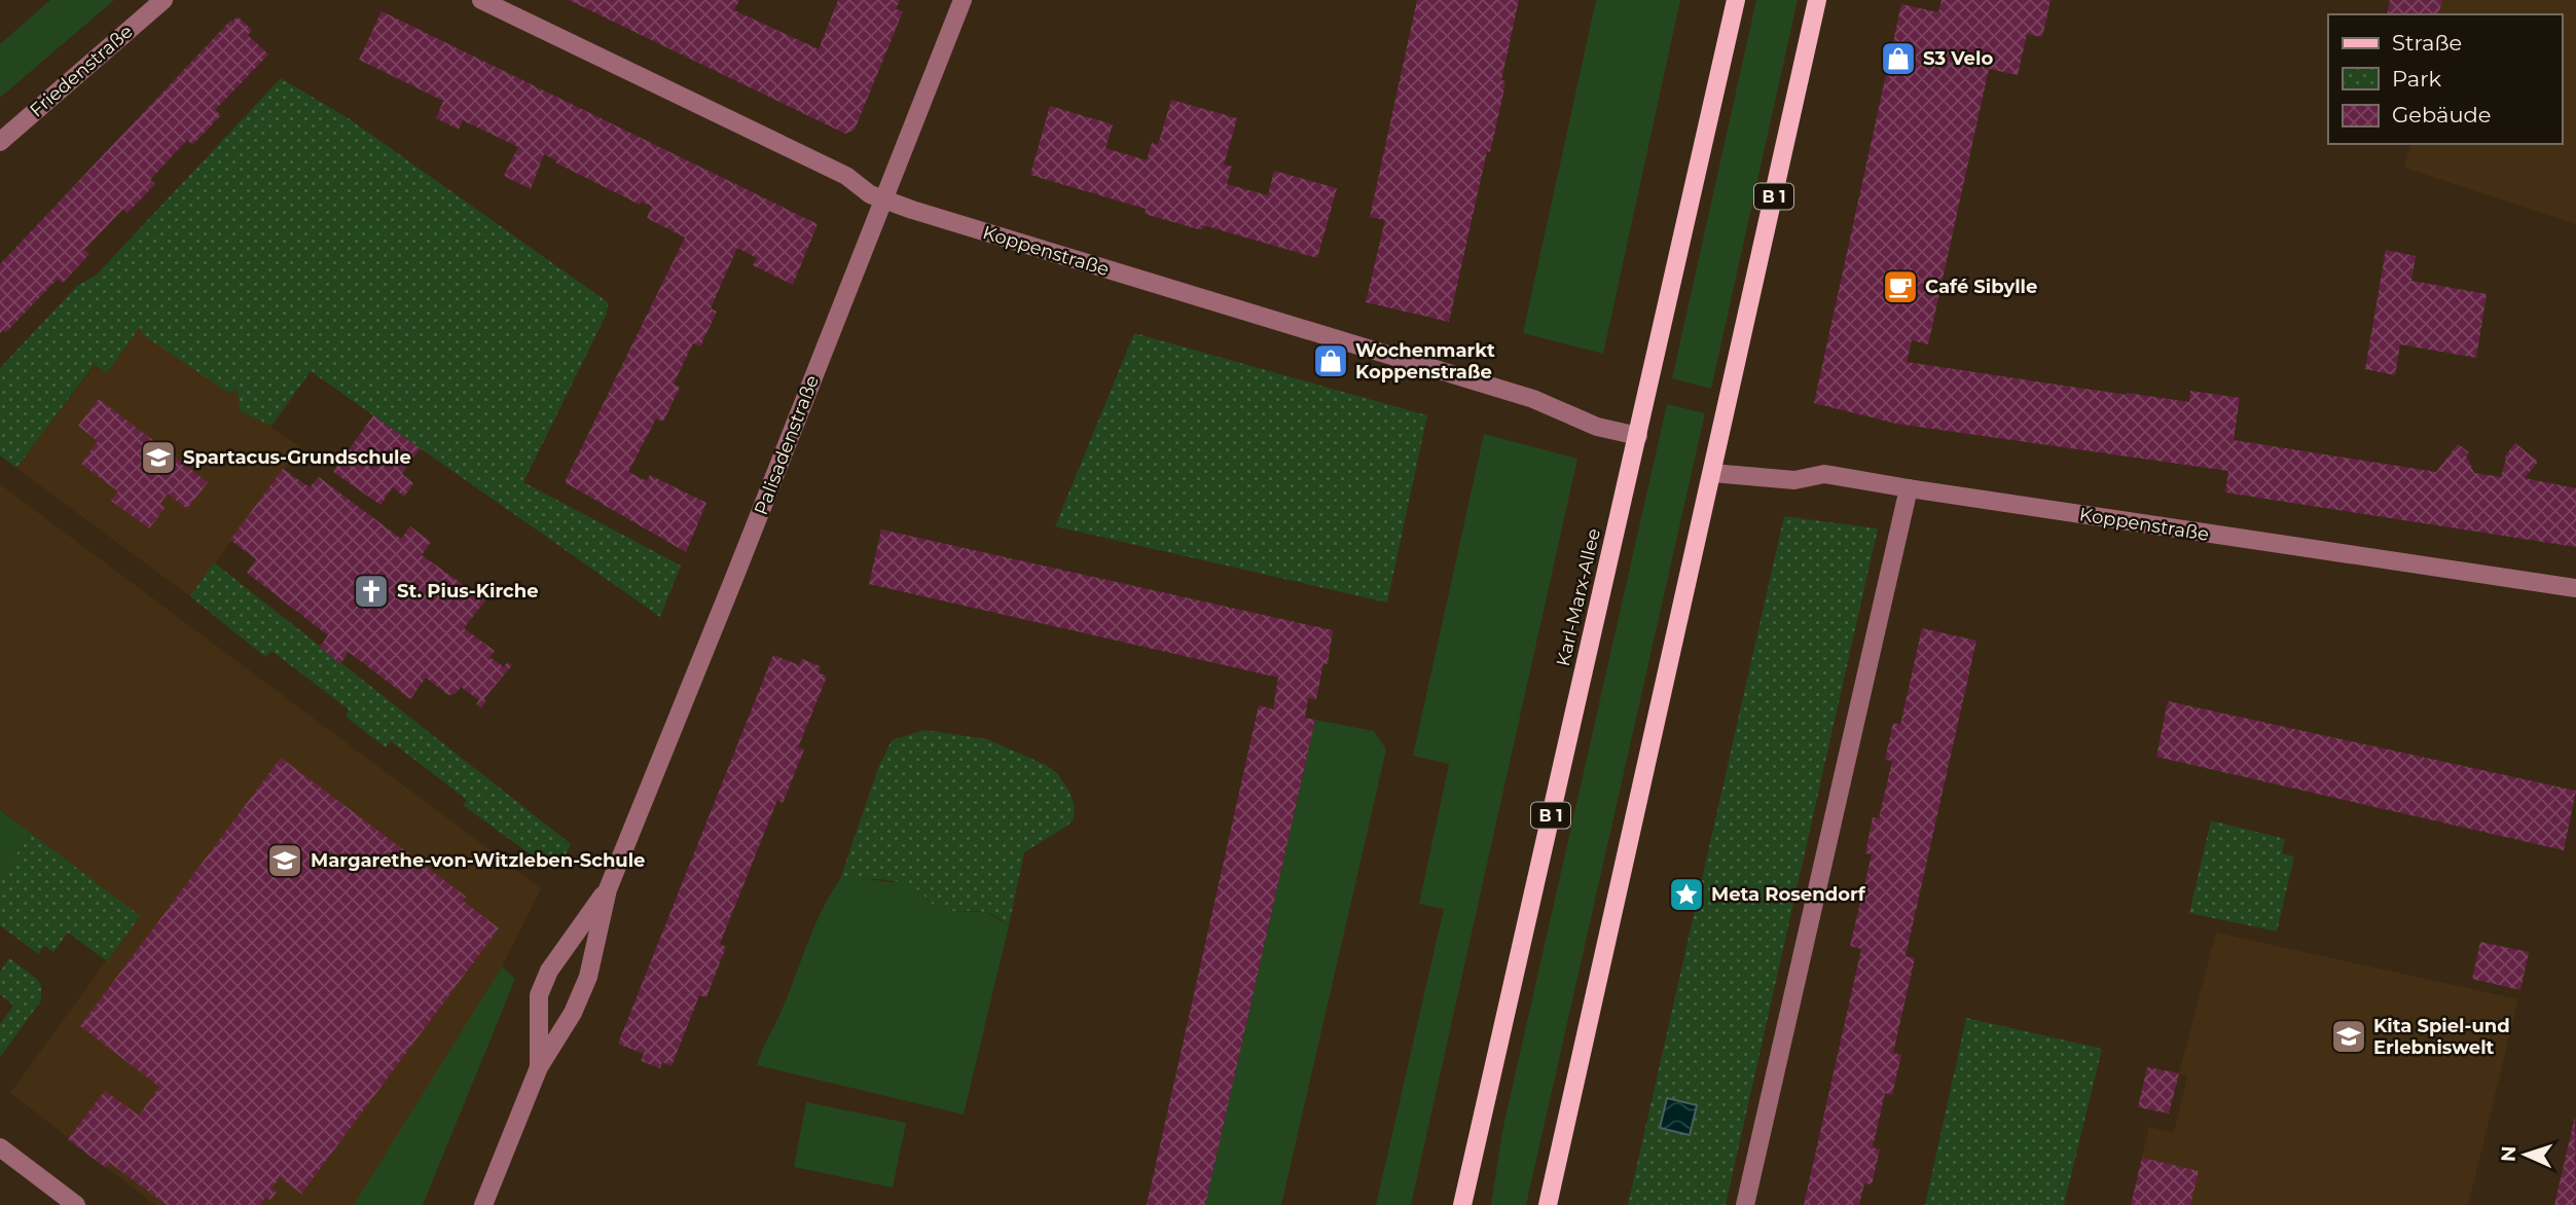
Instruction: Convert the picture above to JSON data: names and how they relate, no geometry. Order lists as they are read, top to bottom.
{
  "streets": {
    "main road": ["B 1", "Karl-Marx-Allee"],
    "street": ["Friedenstraße", "Koppenstraße", "Palisadenstraße"]
  },
  "crossings": [
    ["B 1", "Koppenstraße"],
    ["Koppenstraße", "Palisadenstraße"],
    ["Koppenstraße", "Karl-Marx-Allee"]
  ],
  "places": {
    "shop": ["S3 Velo", "Wochenmarkt Koppenstraße"],
    "cafe": ["Café Sibylle"],
    "school or university": ["Spartacus-Grundschule", "Margarethe-von-Witzleben-Schule", "Kita Spiel-und Erlebniswelt"],
    "church": ["St. Pius-Kirche"],
    "place": ["Meta Rosendorf"]
  },
  "legend": ["Straße", "Park", "Gebäude"],
  "north": "left"
}
